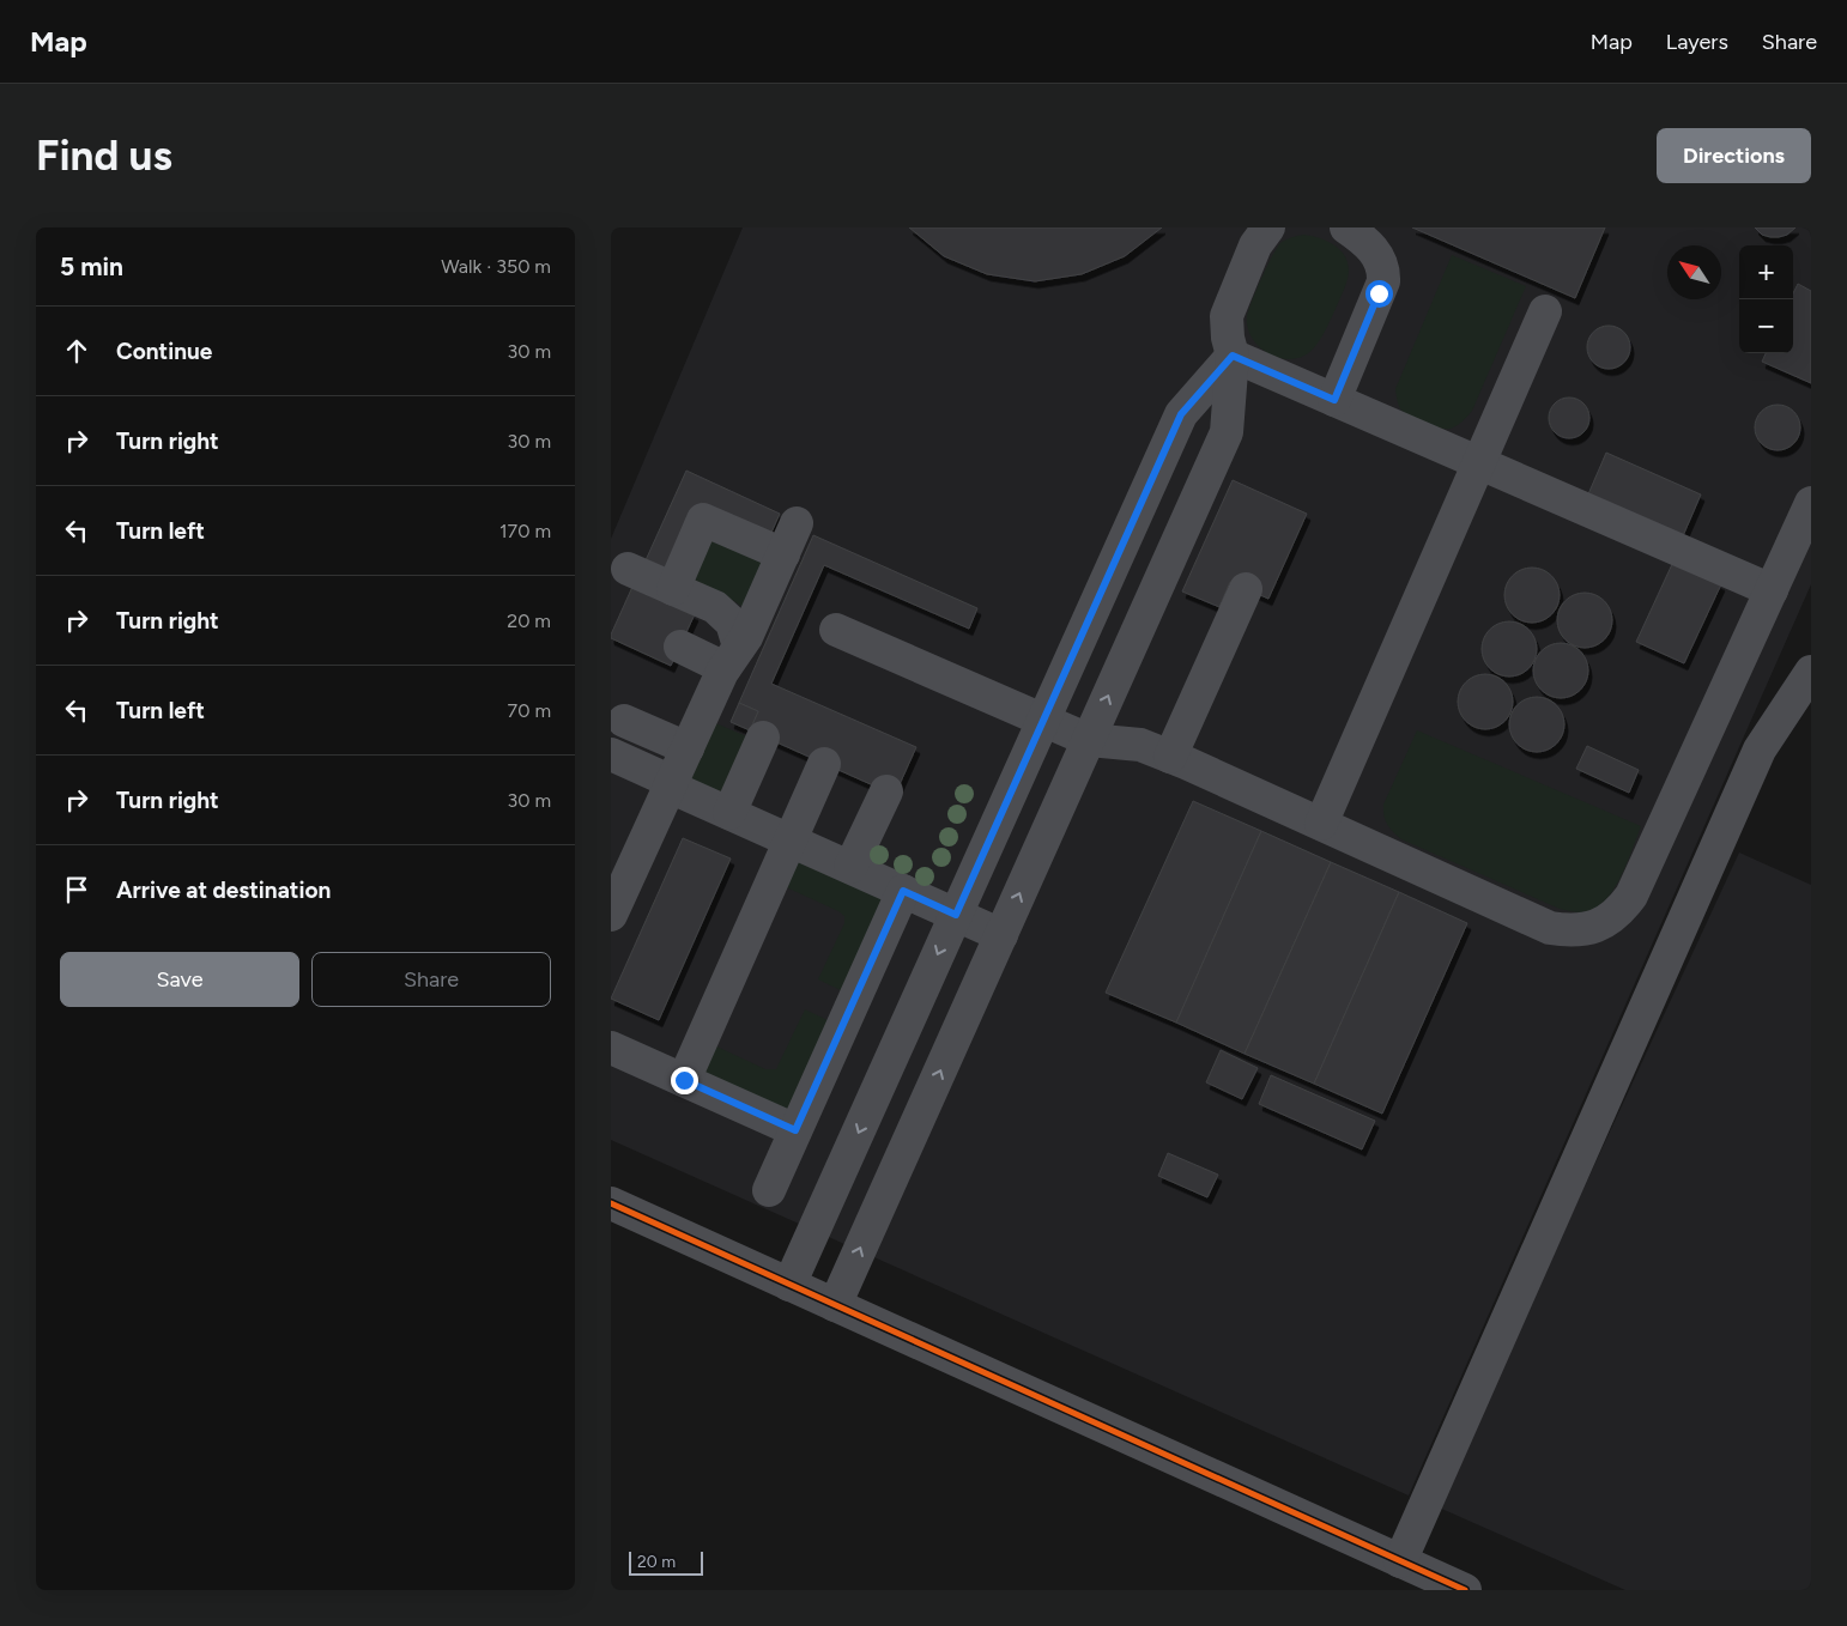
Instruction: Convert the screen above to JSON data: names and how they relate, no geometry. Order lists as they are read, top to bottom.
{
  "scale_bar": "20 m",
  "north": "top left",
  "page": {
    "header": "Map",
    "nav": ["Map", "Layers", "Share"],
    "buttons": [
      "Directions",
      ["Save", "Share"]
    ],
    "title": "Find us",
    "heading": ["5 min", "Walk · 350 m"],
    "map_buttons": ["+", "−"],
    "list": [
      ["Continue", "30 m"],
      ["Turn right", "30 m"],
      ["Turn left", "170 m"],
      ["Turn right", "20 m"],
      ["Turn left", "70 m"],
      ["Turn right", "30 m"],
      "Arrive at destination"
    ],
    "scale": "20 m"
  }
}
